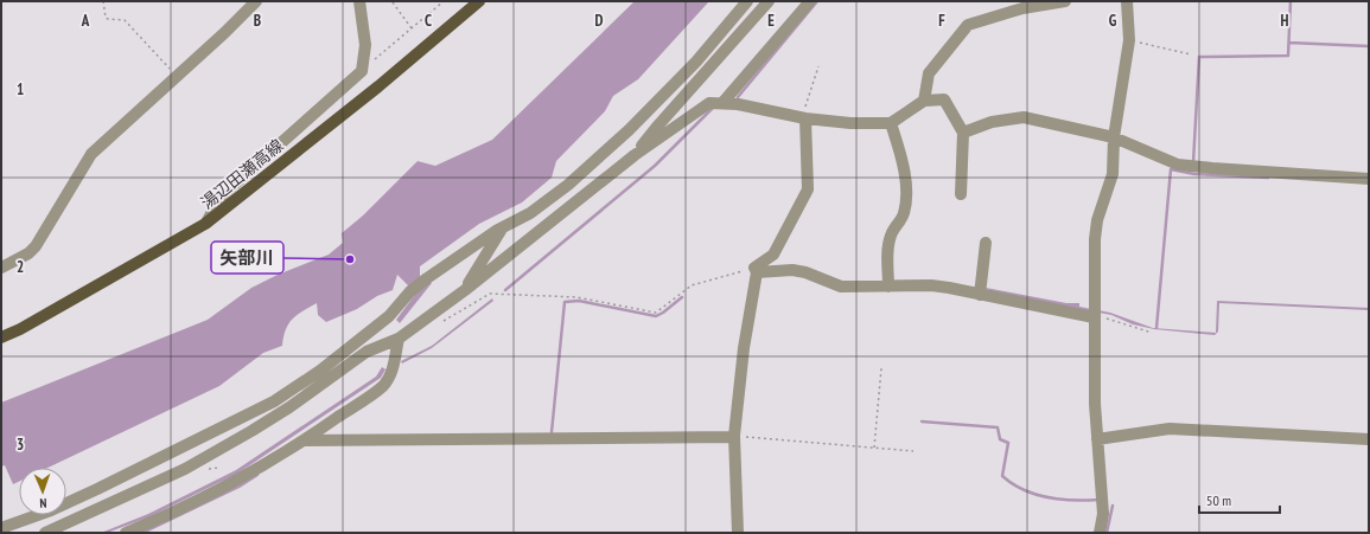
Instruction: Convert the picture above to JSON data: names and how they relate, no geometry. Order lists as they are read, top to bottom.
{
  "streets": {
    "main road": ["湯辺田瀬高線"]
  },
  "places": ["矢部川"],
  "scale_bar": "50 m",
  "north": "bottom",
  "grid": {
    "columns": [
      "A",
      "B",
      "C",
      "D",
      "E",
      "F",
      "G",
      "H"
    ],
    "rows": ["1", "2", "3"]
  }
}
